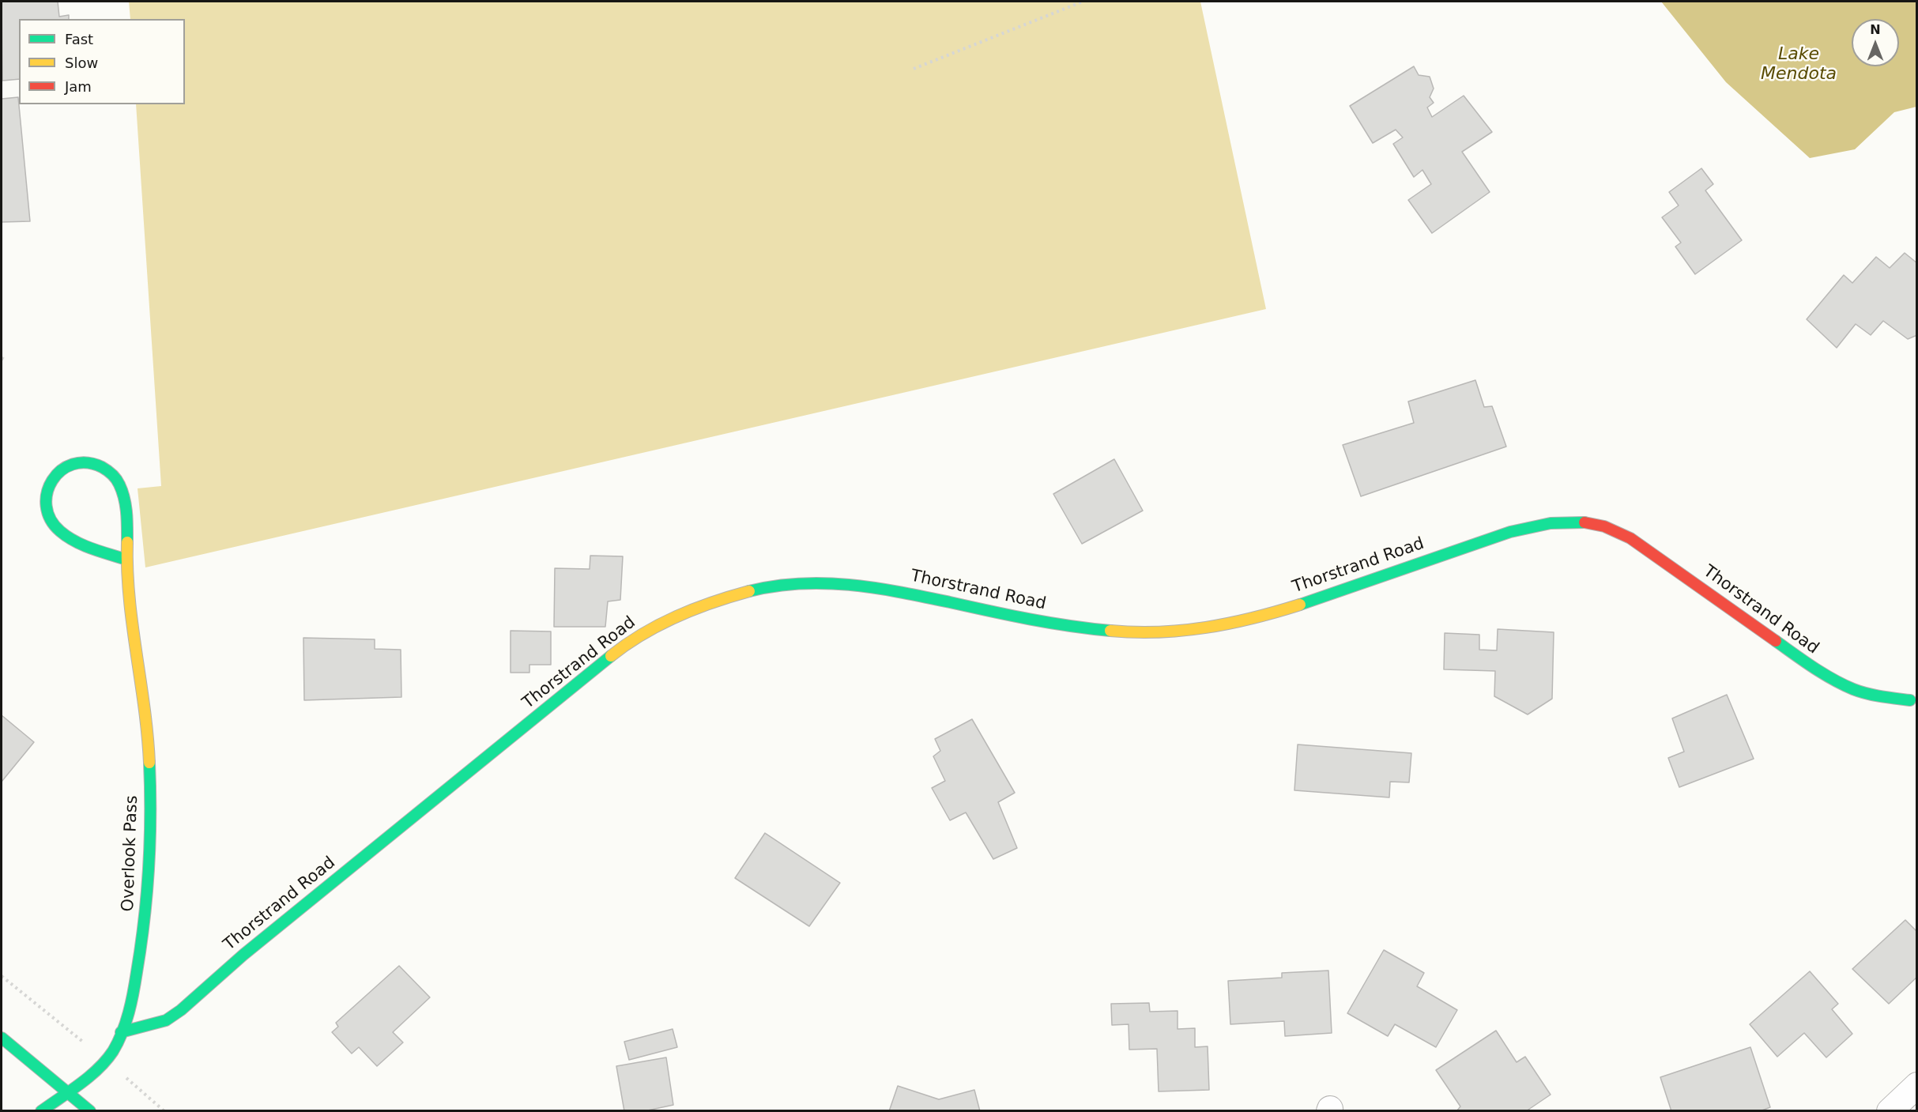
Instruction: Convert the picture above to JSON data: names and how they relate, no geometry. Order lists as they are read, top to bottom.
{
  "streets": {
    "street": ["Thorstrand Road", "Overlook Pass"]
  },
  "crossings": [
    ["Thorstrand Road", "Overlook Pass"]
  ],
  "water": ["Lake Mendota"],
  "legend": ["Fast", "Slow", "Jam"],
  "north": "top"
}
